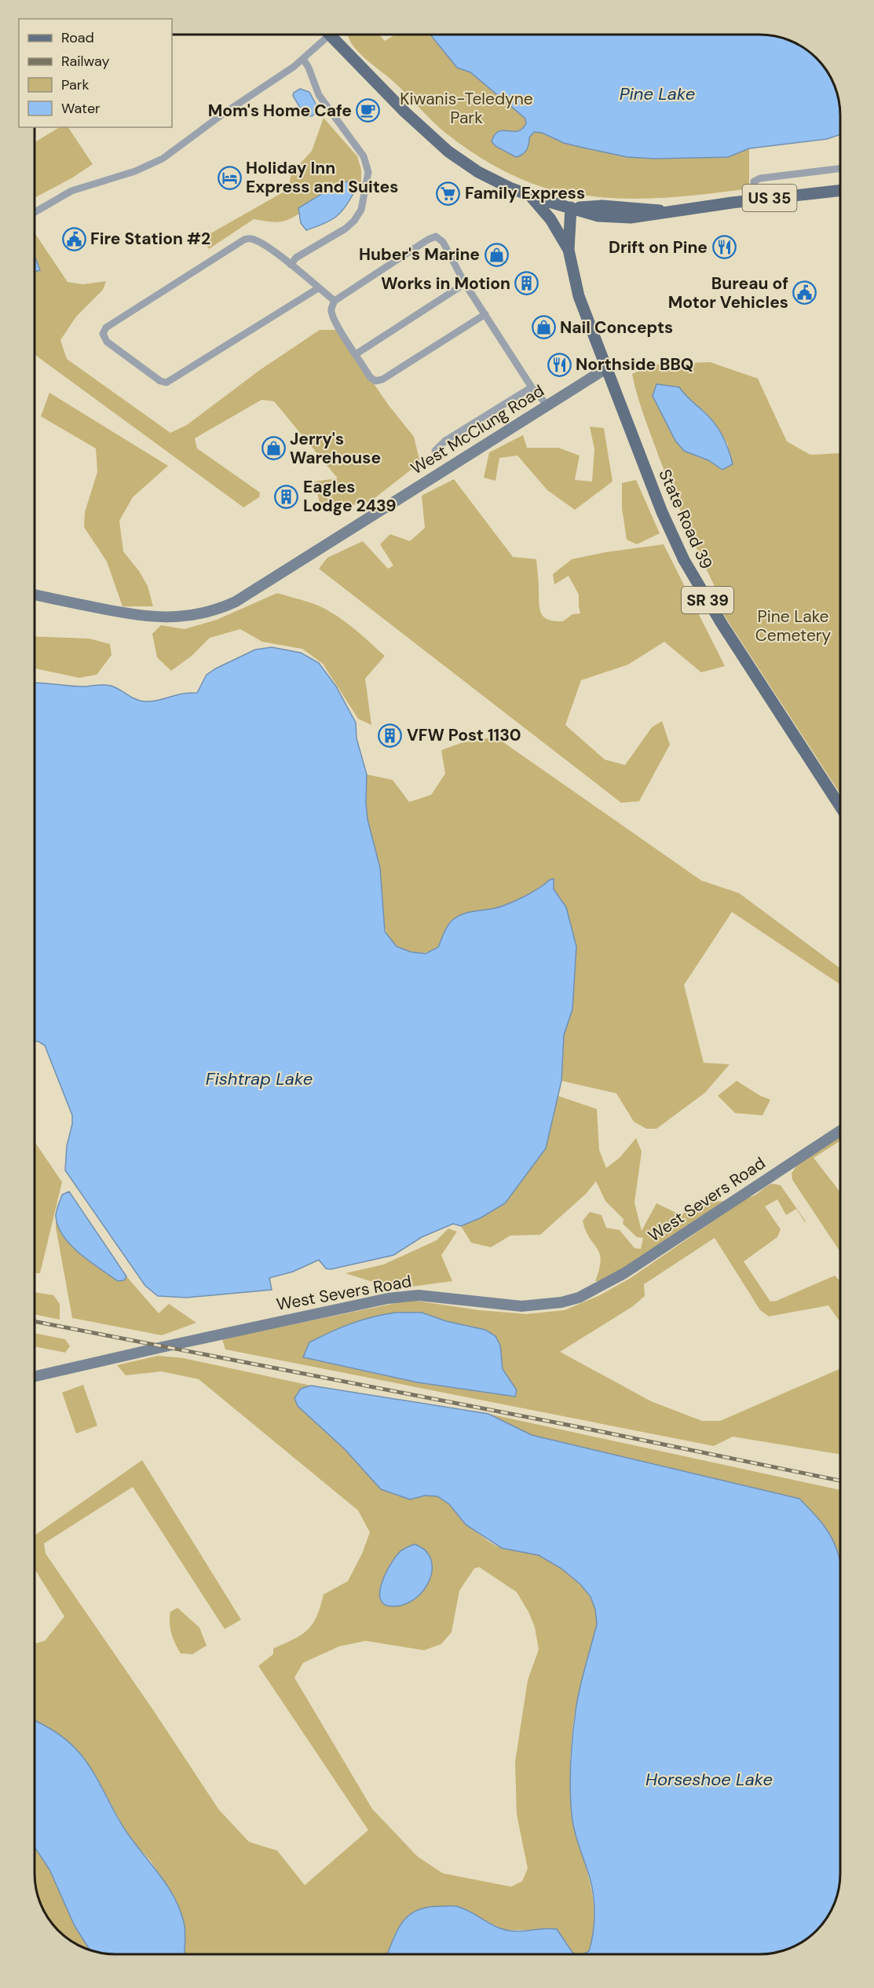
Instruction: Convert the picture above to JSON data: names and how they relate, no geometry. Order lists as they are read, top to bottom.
{
  "streets": {
    "main road": ["US 35", "State Road 39", "SR 39"],
    "street": ["West McClung Road", "West Severs Road"]
  },
  "crossings": [
    ["US 35", "State Road 39"],
    ["West McClung Road", "State Road 39"]
  ],
  "water": ["Pine Lake", "Fishtrap Lake", "Horseshoe Lake"],
  "parks": ["Kiwanis-Teledyne Park", "Pine Lake Cemetery"],
  "places": {
    "cafe": ["Mom's Home Cafe"],
    "hotel": ["Holiday Inn Express and Suites"],
    "supermarket": ["Family Express"],
    "public building": ["Fire Station #2", "Bureau of Motor Vehicles"],
    "restaurant": ["Drift on Pine", "Northside BBQ"],
    "shop": ["Huber's Marine", "Nail Concepts", "Jerry's Warehouse"],
    "building": ["Works in Motion", "Eagles Lodge 2439", "VFW Post 1130"]
  },
  "legend": [
    "Road",
    "Railway",
    "Park",
    "Water"
  ]
}
